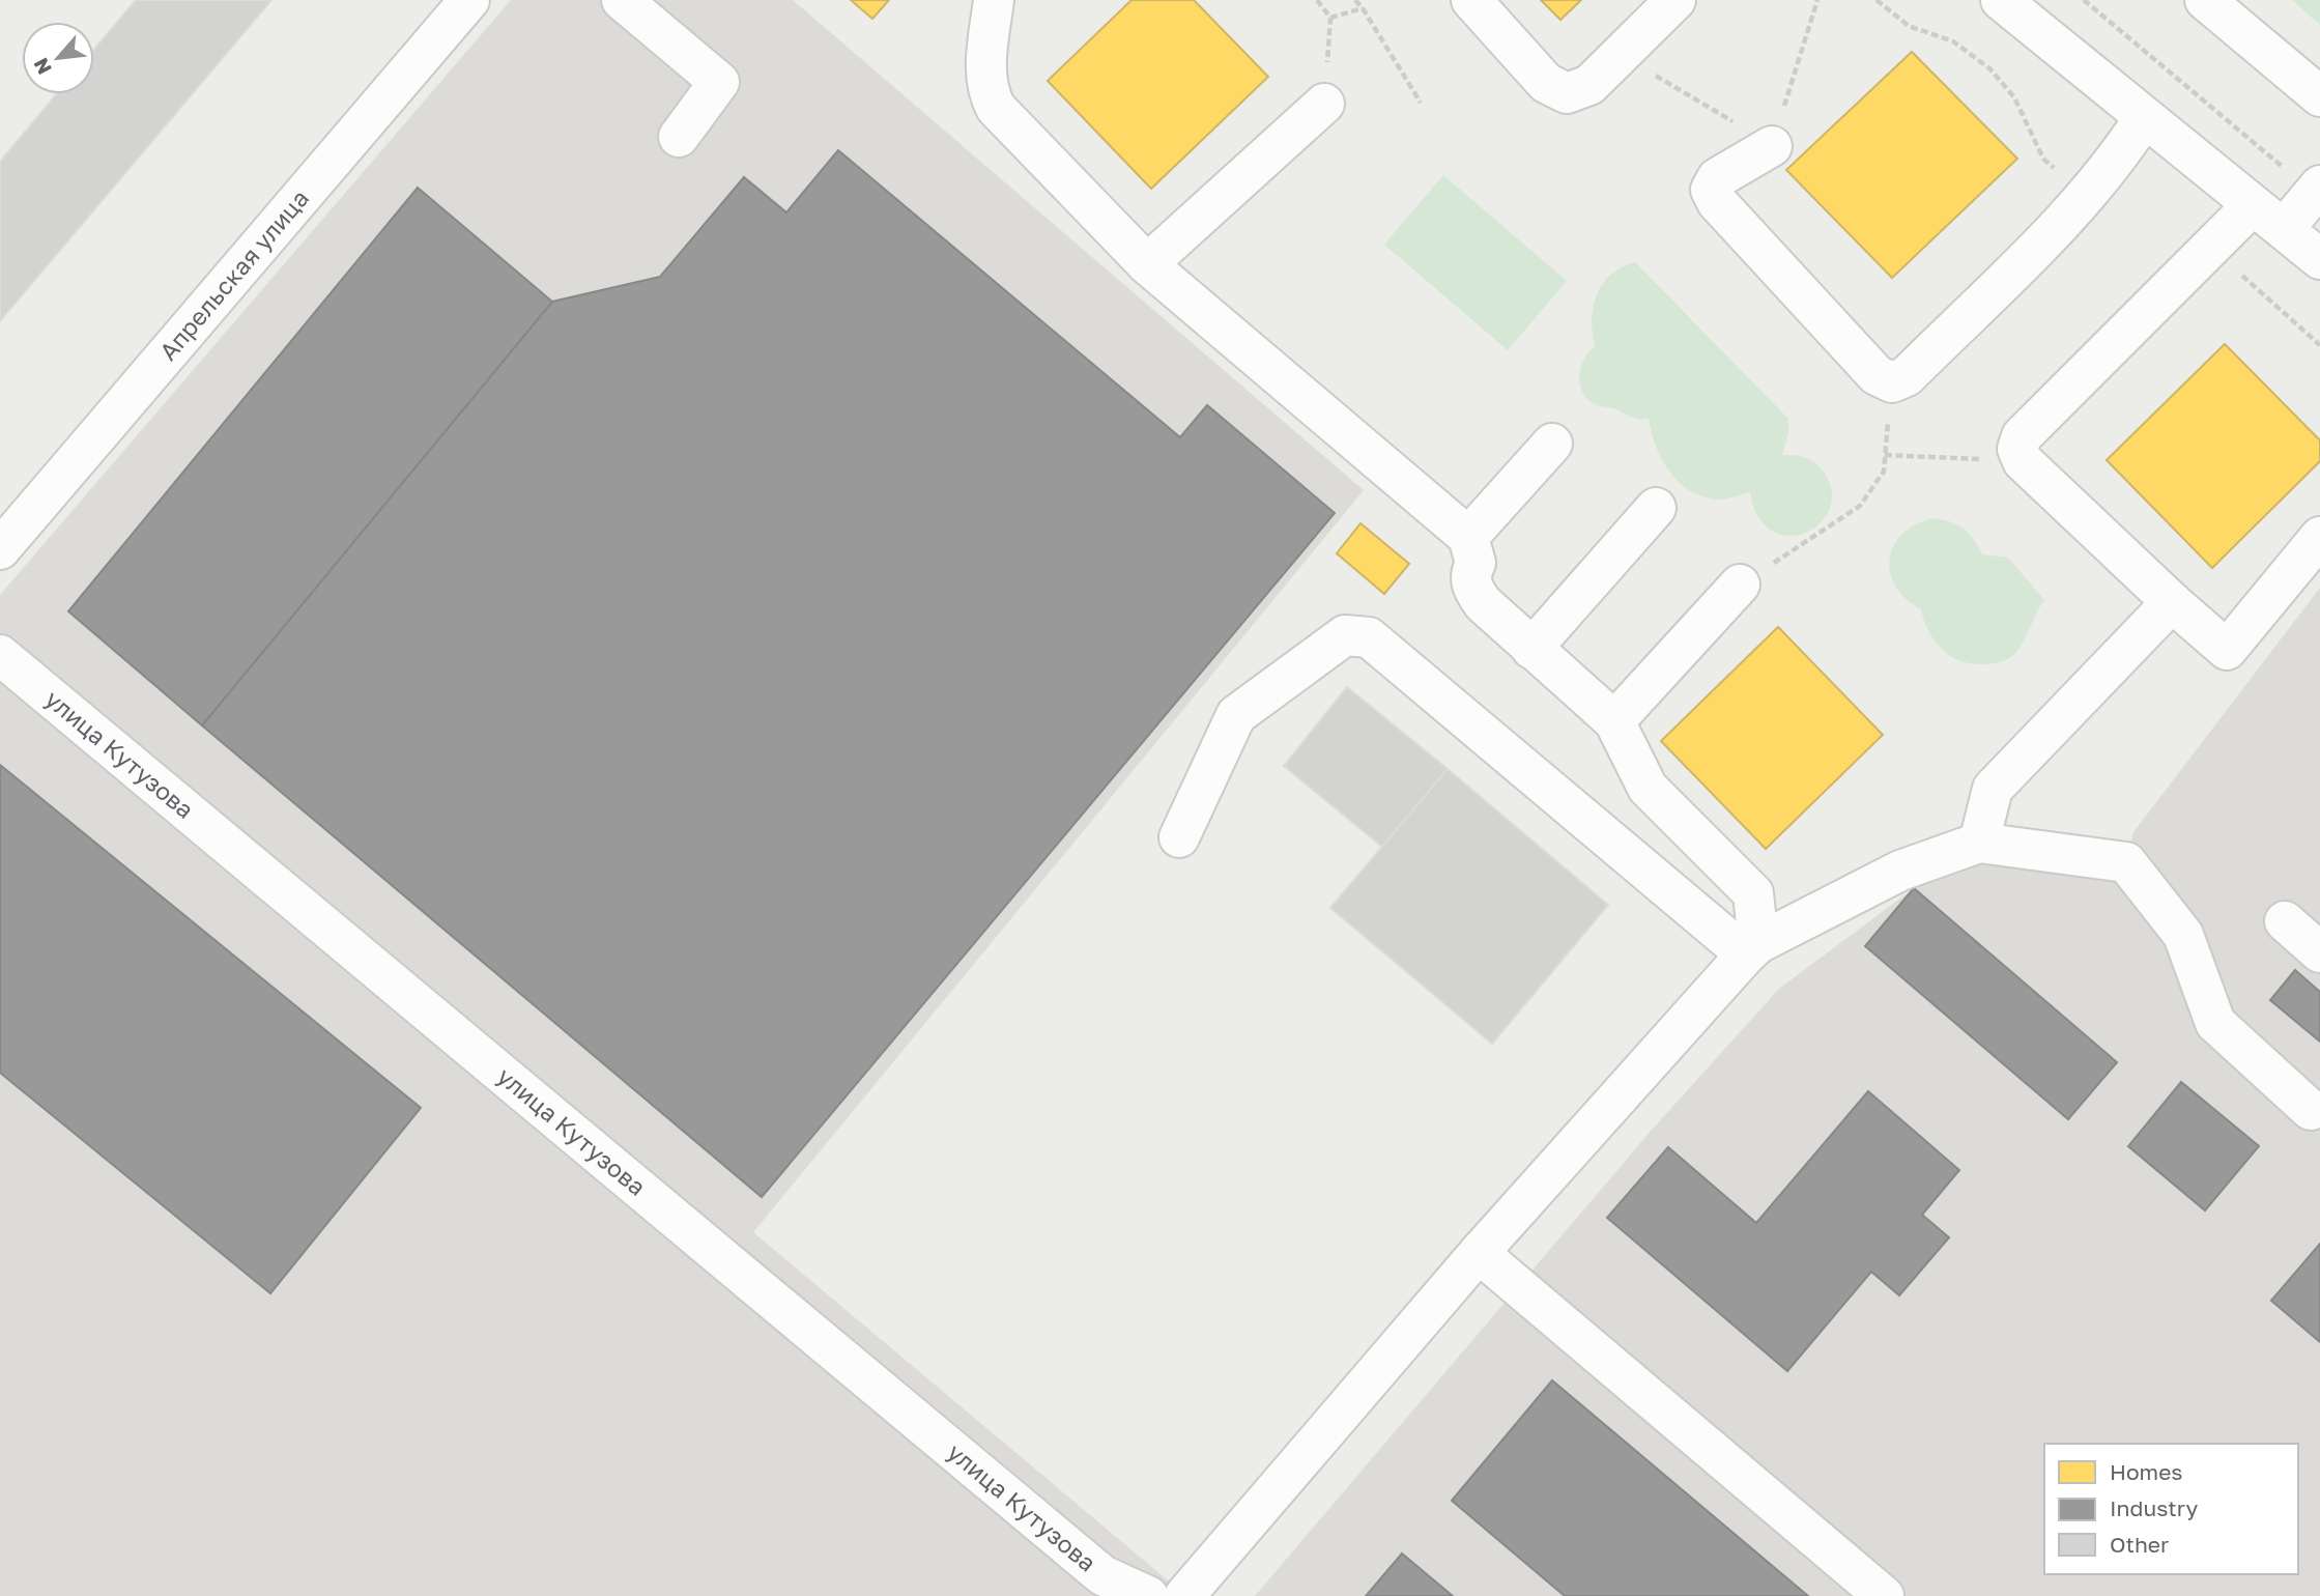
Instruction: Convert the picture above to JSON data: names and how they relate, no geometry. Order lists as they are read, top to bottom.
{
  "streets": {
    "street": ["Апрельская улица", "улица Кутузова"]
  },
  "legend": ["Homes", "Industry", "Other"],
  "north": "bottom left"
}
